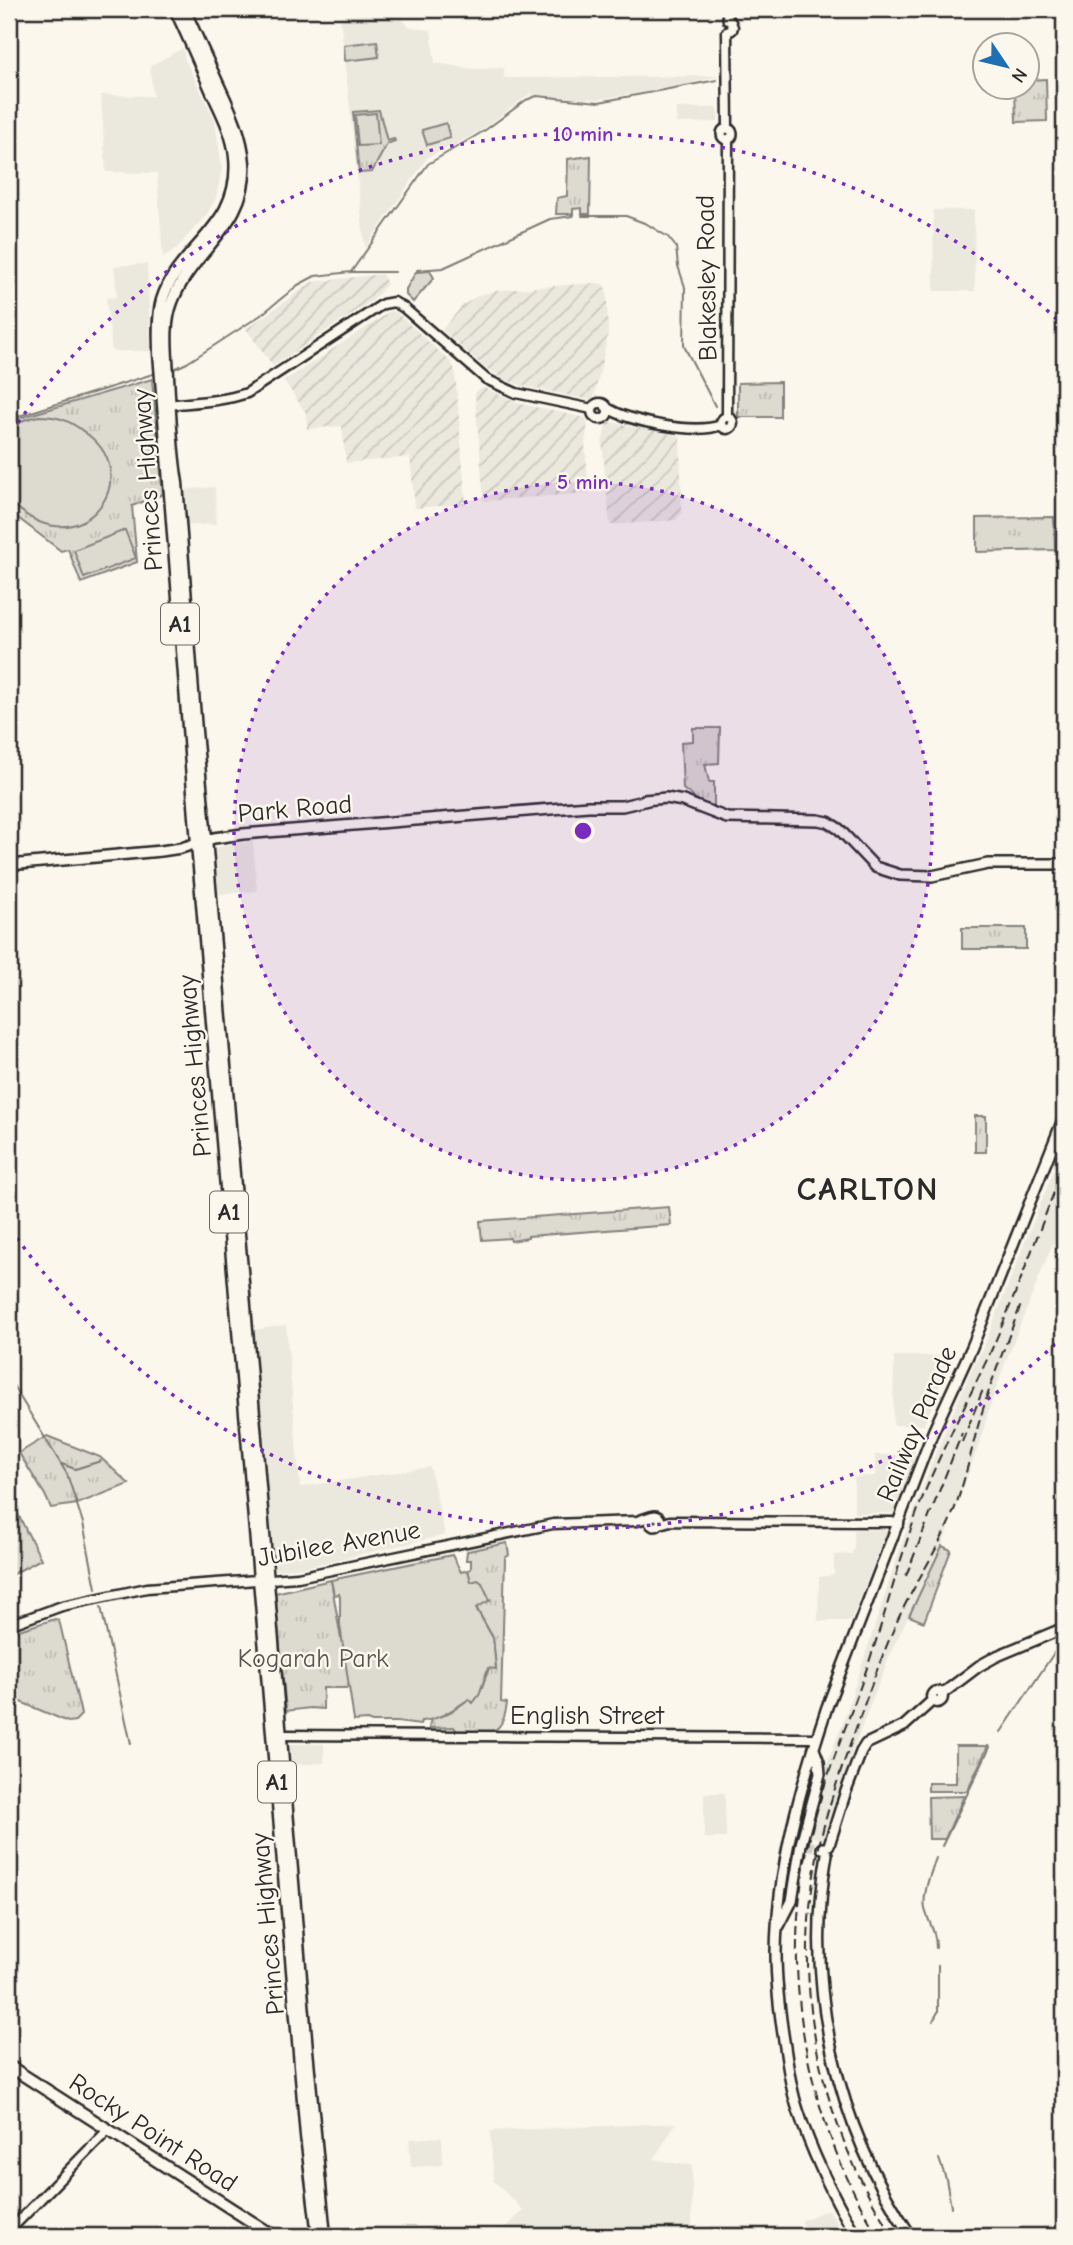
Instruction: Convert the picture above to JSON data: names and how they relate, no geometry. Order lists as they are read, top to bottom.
{
  "streets": {
    "main road": [
      "Princes Highway",
      "A1",
      "Park Road",
      "Railway Parade",
      "Rocky Point Road"
    ],
    "street": ["Blakesley Road", "Jubilee Avenue", "English Street"]
  },
  "crossings": [
    ["Princes Highway", "Park Road"],
    ["Princes Highway", "Jubilee Avenue"],
    ["Princes Highway", "English Street"],
    ["Railway Parade", "Jubilee Avenue"],
    ["Railway Parade", "English Street"]
  ],
  "districts": ["CARLTON"],
  "parks": ["Kogarah Park"],
  "north": "bottom right",
  "rings": ["10 min", "5 min"]
}
